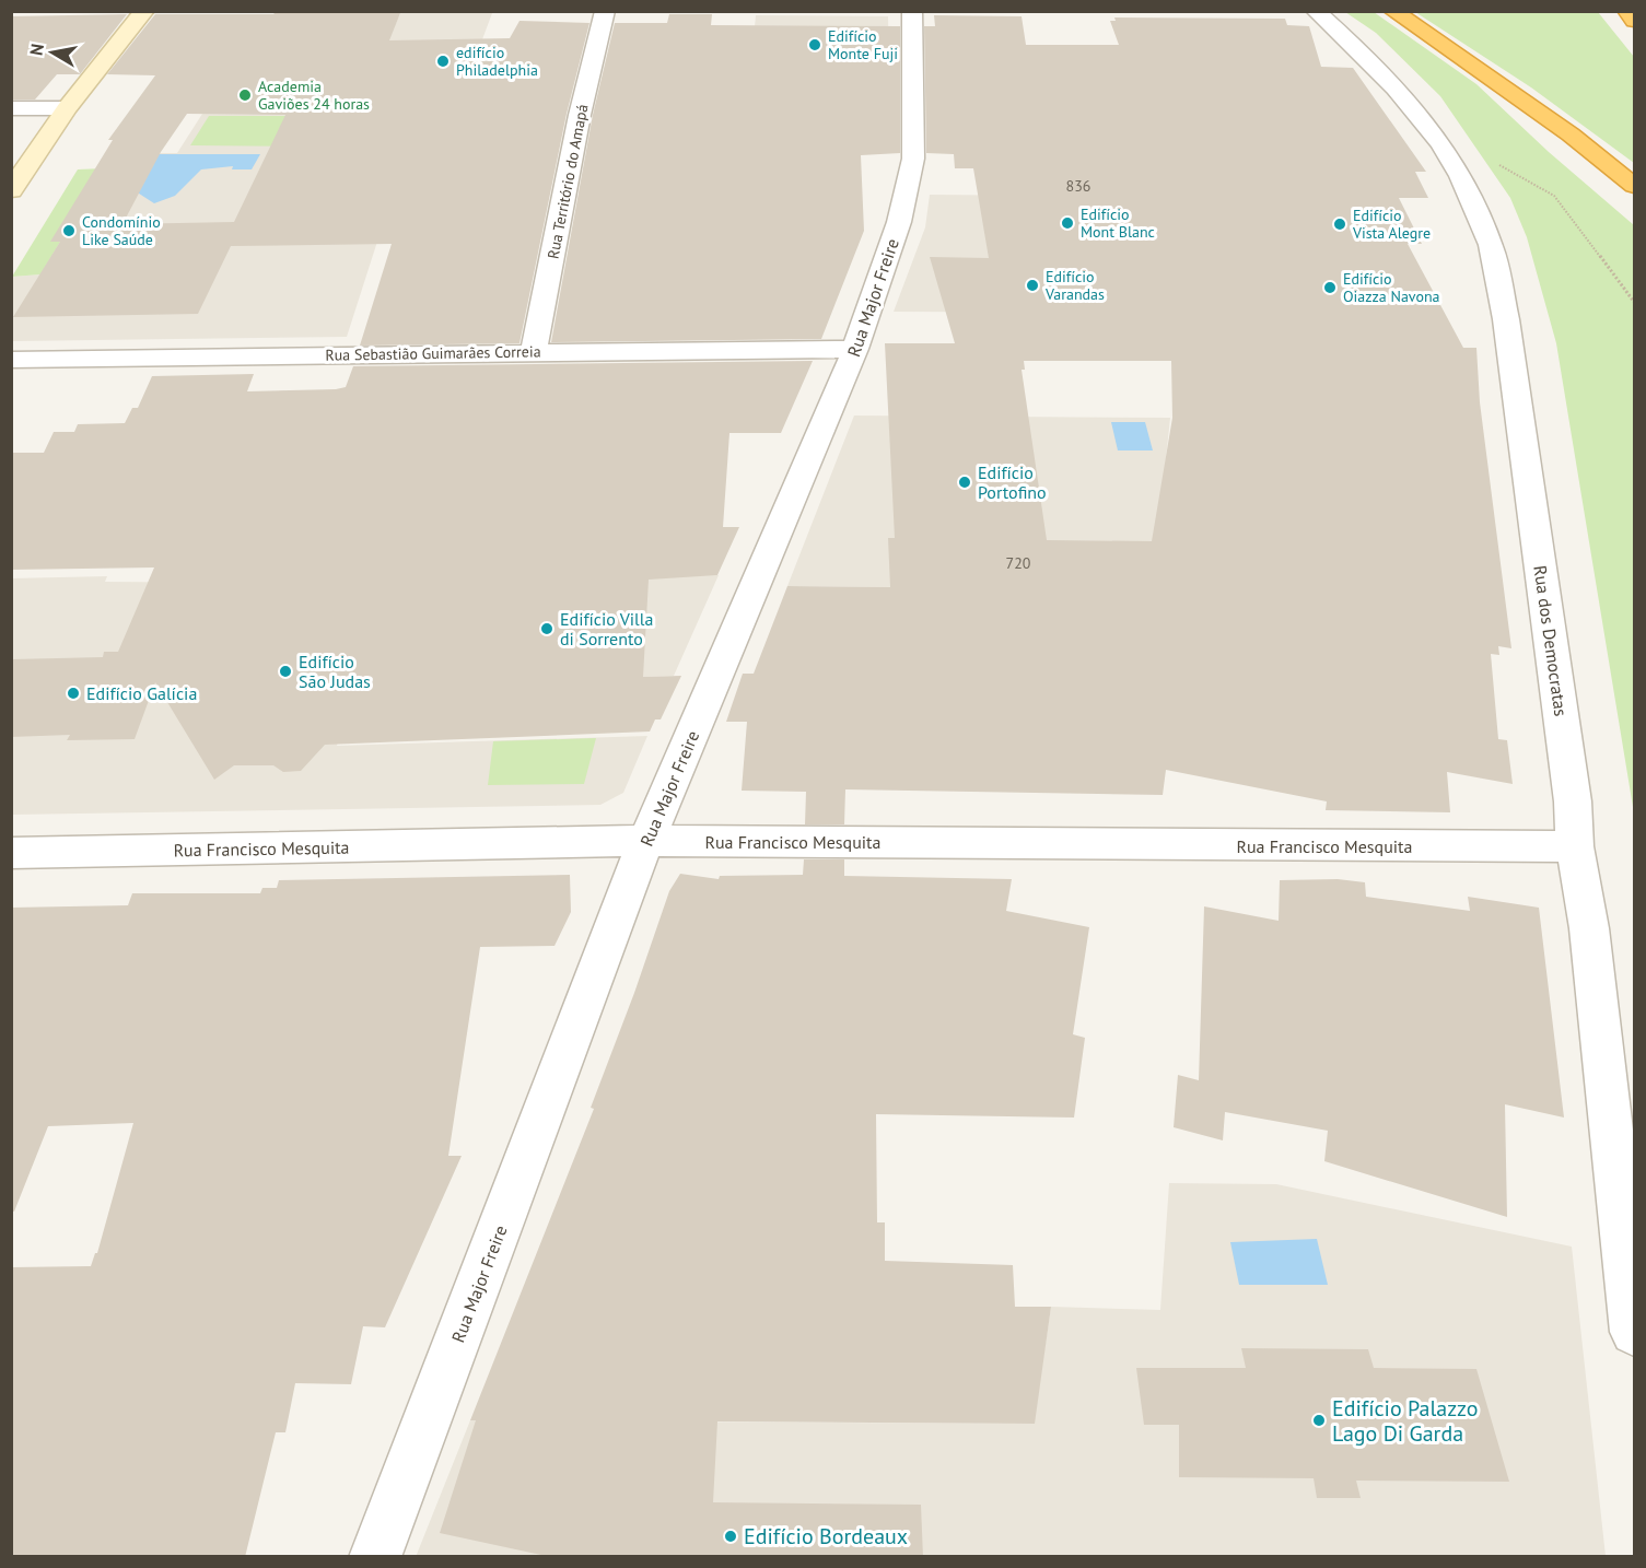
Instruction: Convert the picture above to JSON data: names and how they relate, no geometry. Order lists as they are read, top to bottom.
{
  "streets": {
    "street": [
      "Rua Território do Amapá",
      "Rua Major Freire",
      "Rua Sebastião Guimarães Correia",
      "Rua dos Democratas",
      "Rua Francisco Mesquita"
    ]
  },
  "crossings": [
    ["Rua Território do Amapá", "Rua Sebastião Guimarães Correia"],
    ["Rua Major Freire", "Rua Sebastião Guimarães Correia"],
    ["Rua Major Freire", "Rua Francisco Mesquita"],
    ["Rua dos Democratas", "Rua Francisco Mesquita"]
  ],
  "places": [
    "Edifício Monte Fuji",
    "edifício Philadelphia",
    "Academia Gaviões 24 horas",
    "Edifício Mont Blanc",
    "Edifício Vista Alegre",
    "Condomínio Like Saúde",
    "Edifício Varandas",
    "Edifício Oiazza Navona",
    "Edifício Portofino",
    "Edifício Villa di Sorrento",
    "Edifício São Judas",
    "Edifício Galícia",
    "Edifício Palazzo Lago Di Garda",
    "Edifício Bordeaux"
  ],
  "house_numbers": ["836", "720"],
  "north": "left"
}
